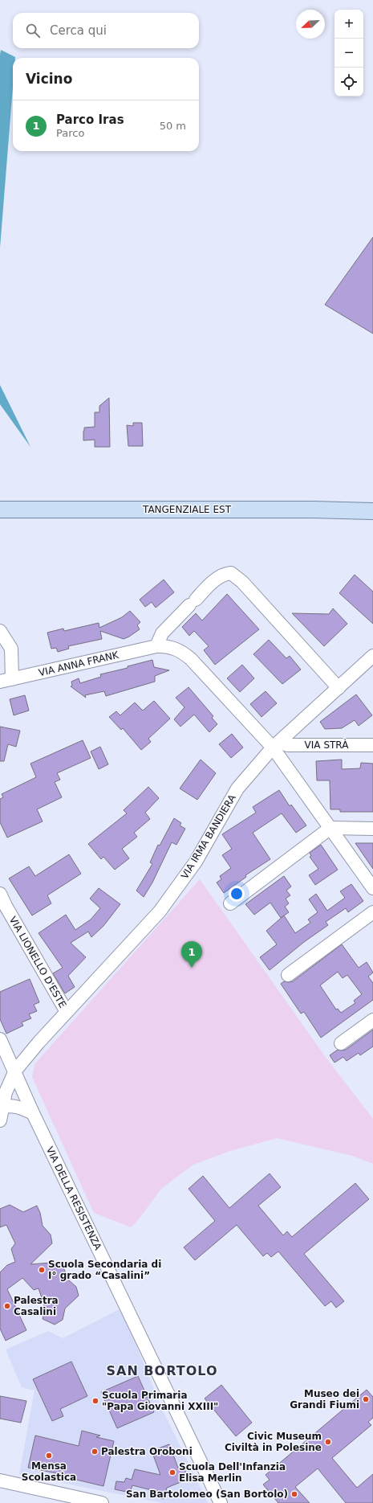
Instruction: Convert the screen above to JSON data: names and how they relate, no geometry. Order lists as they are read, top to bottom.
{
  "streets": {
    "main road": ["TANGENZIALE EST"],
    "street": [
      "VIA ANNA FRANK",
      "VIA STRÀ",
      "VIA IRMA BANDIERA",
      "VIA LIONELLO D'ESTE",
      "VIA DELLA RESISTENZA"
    ]
  },
  "crossings": [
    ["VIA ANNA FRANK", "VIA STRÀ"],
    ["VIA ANNA FRANK", "VIA IRMA BANDIERA"],
    ["VIA STRÀ", "VIA IRMA BANDIERA"],
    ["VIA IRMA BANDIERA", "VIA LIONELLO D'ESTE"],
    ["VIA IRMA BANDIERA", "VIA DELLA RESISTENZA"]
  ],
  "districts": ["SAN BORTOLO"],
  "places": [
    "Scuola Secondaria di I° grado “Casalini”",
    "Palestra Casalini",
    "Museo dei Grandi Fiumi",
    "Scuola Primaria \"Papa Giovanni XXIII\"",
    "Civic Museum Civiltà in Polesine",
    "Palestra Oroboni",
    "Mensa Scolastica",
    "Scuola Dell'Infanzia Elisa Merlin",
    "San Bartolomeo (San Bortolo)"
  ],
  "north": "bottom left",
  "page": {
    "map_buttons": ["+", "−"],
    "search": "Cerca qui",
    "heading": "Vicino",
    "list": [
      {
        "mark": "1",
        "name": "Parco Iras",
        "note": "Parco",
        "value": "50 m"
      }
    ],
    "pins": "1"
  }
}
